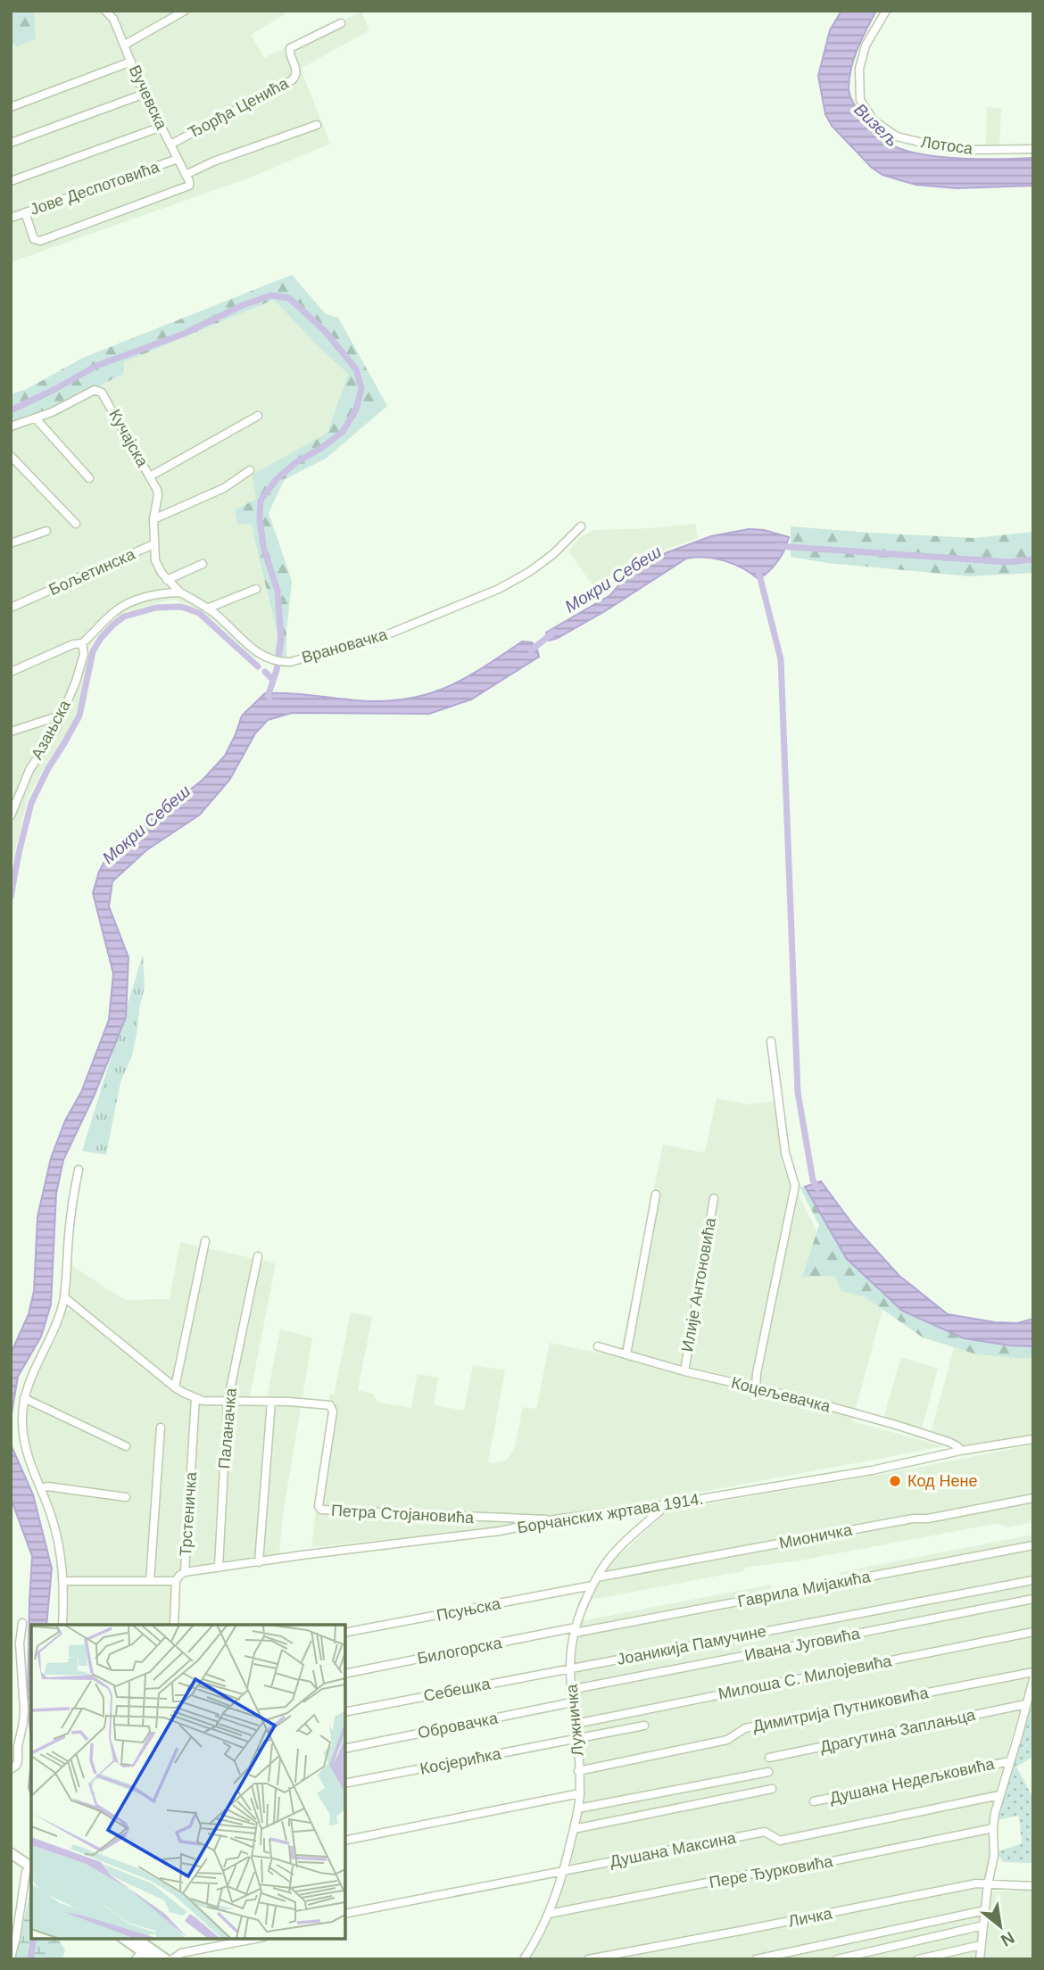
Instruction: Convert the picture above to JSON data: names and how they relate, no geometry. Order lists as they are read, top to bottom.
{
  "streets": {
    "street": [
      "Вучевска",
      "Ђорђа Ценића",
      "Лотоса",
      "Јове Деспотовића",
      "Кучајска",
      "Бољетинска",
      "Врановачка",
      "Азањска",
      "Илије Антоновића",
      "Коцељевачка",
      "Паланачка",
      "Борчанских жртава 1914.",
      "Трстеничка",
      "Петра Стојановића",
      "Мионичка",
      "Гаврила Мијакића",
      "Псуњска",
      "Ивана Југовића",
      "Јоаникија Памучине",
      "Билогорска",
      "Милоша С. Милојевића",
      "Себешка",
      "Димитрија Путниковића",
      "Лужничка",
      "Обровачка",
      "Драгутина Заплањца",
      "Косјерићка",
      "Душана Недељковића",
      "Душана Максина",
      "Пере Ђурковића",
      "Личка"
    ]
  },
  "crossings": [
    ["Вучевска", "Ђорђа Ценића"],
    ["Вучевска", "Јове Деспотовића"],
    ["Кучајска", "Бољетинска"],
    ["Бољетинска", "Врановачка"],
    ["Илије Антоновића", "Коцељевачка"],
    ["Коцељевачка", "Борчанских жртава 1914."],
    ["Паланачка", "Борчанских жртава 1914."],
    ["Паланачка", "Петра Стојановића"],
    ["Борчанских жртава 1914.", "Трстеничка"],
    ["Борчанских жртава 1914.", "Петра Стојановића"],
    ["Борчанских жртава 1914.", "Лужничка"],
    ["Трстеничка", "Петра Стојановића"],
    ["Мионичка", "Лужничка"],
    ["Гаврила Мијакића", "Билогорска"],
    ["Гаврила Мијакића", "Лужничка"],
    ["Псуњска", "Лужничка"],
    ["Ивана Југовића", "Лужничка"],
    ["Јоаникија Памучине", "Себешка"],
    ["Јоаникија Памучине", "Лужничка"],
    ["Билогорска", "Лужничка"],
    ["Милоша С. Милојевића", "Лужничка"],
    ["Себешка", "Лужничка"],
    ["Димитрија Путниковића", "Лужничка"],
    ["Лужничка", "Обровачка"],
    ["Лужничка", "Косјерићка"],
    ["Лужничка", "Душана Максина"],
    ["Лужничка", "Пере Ђурковића"]
  ],
  "water": ["Визељ", "Мокри Себеш"],
  "places": ["Код Нене"],
  "north": "bottom right"
}
